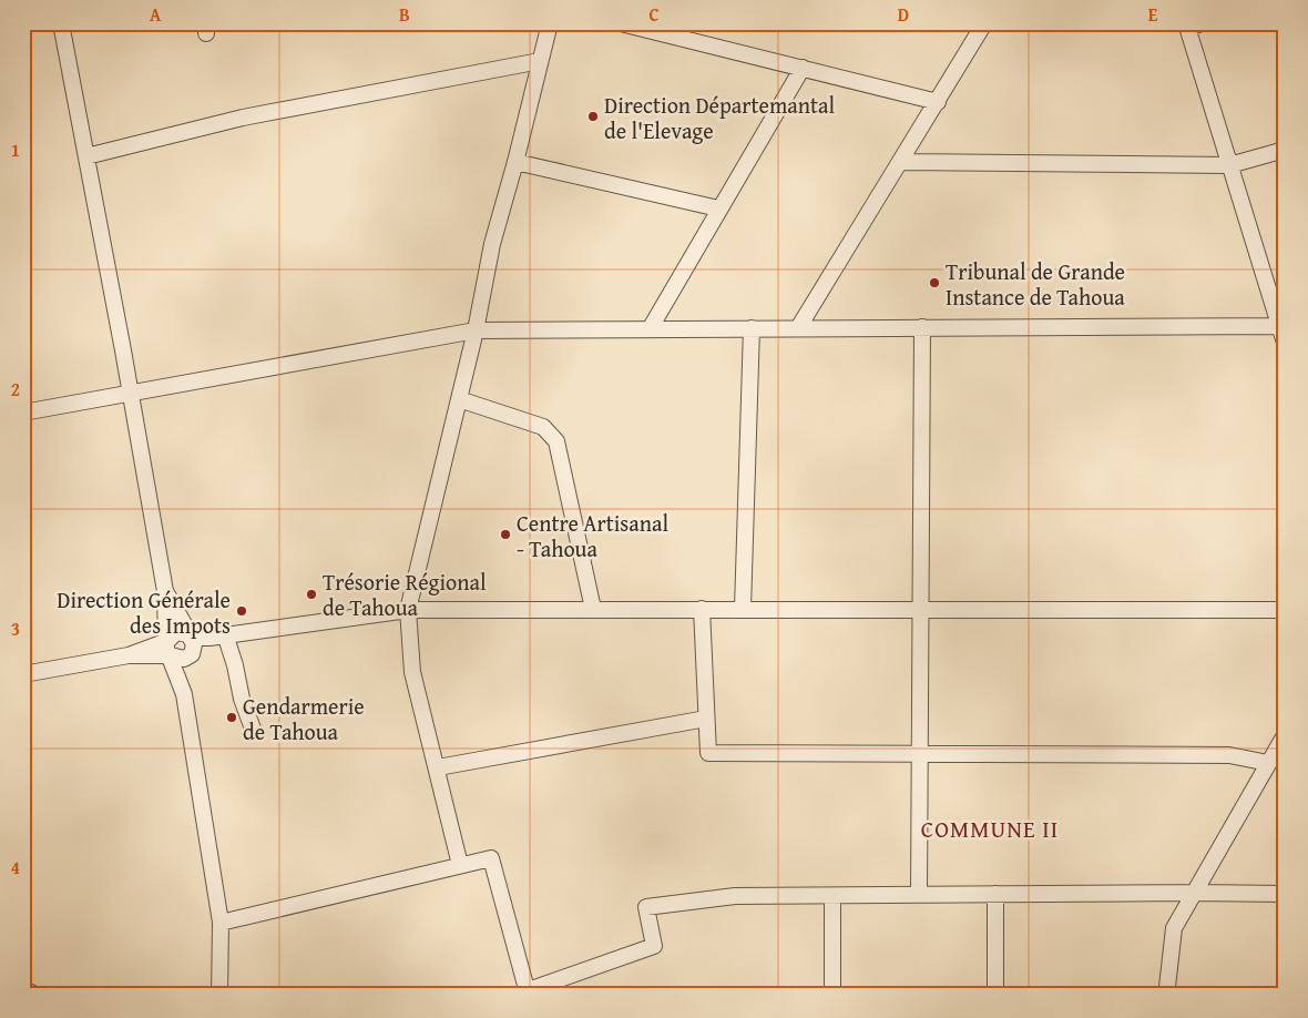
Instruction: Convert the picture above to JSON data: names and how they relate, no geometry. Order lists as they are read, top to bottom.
{
  "districts": ["COMMUNE II"],
  "places": [
    "Direction Départemantal de l'Elevage",
    "Tribunal de Grande Instance de Tahoua",
    "Centre Artisanal - Tahoua",
    "Trésorie Régional de Tahoua",
    "Direction Générale des Impots",
    "Gendarmerie de Tahoua"
  ],
  "grid": {
    "columns": [
      "A",
      "B",
      "C",
      "D",
      "E"
    ],
    "rows": [
      "1",
      "2",
      "3",
      "4"
    ]
  }
}
